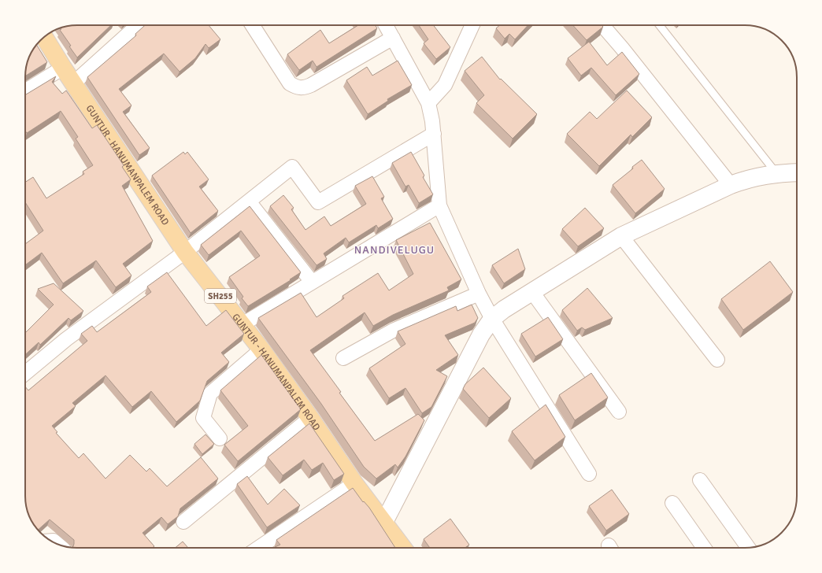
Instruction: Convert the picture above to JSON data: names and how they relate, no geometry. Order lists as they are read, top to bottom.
{
  "streets": {
    "main road": ["GUNTUR - HANUMANPALEM ROAD", "SH255"]
  },
  "districts": ["NANDIVELUGU"]
}
